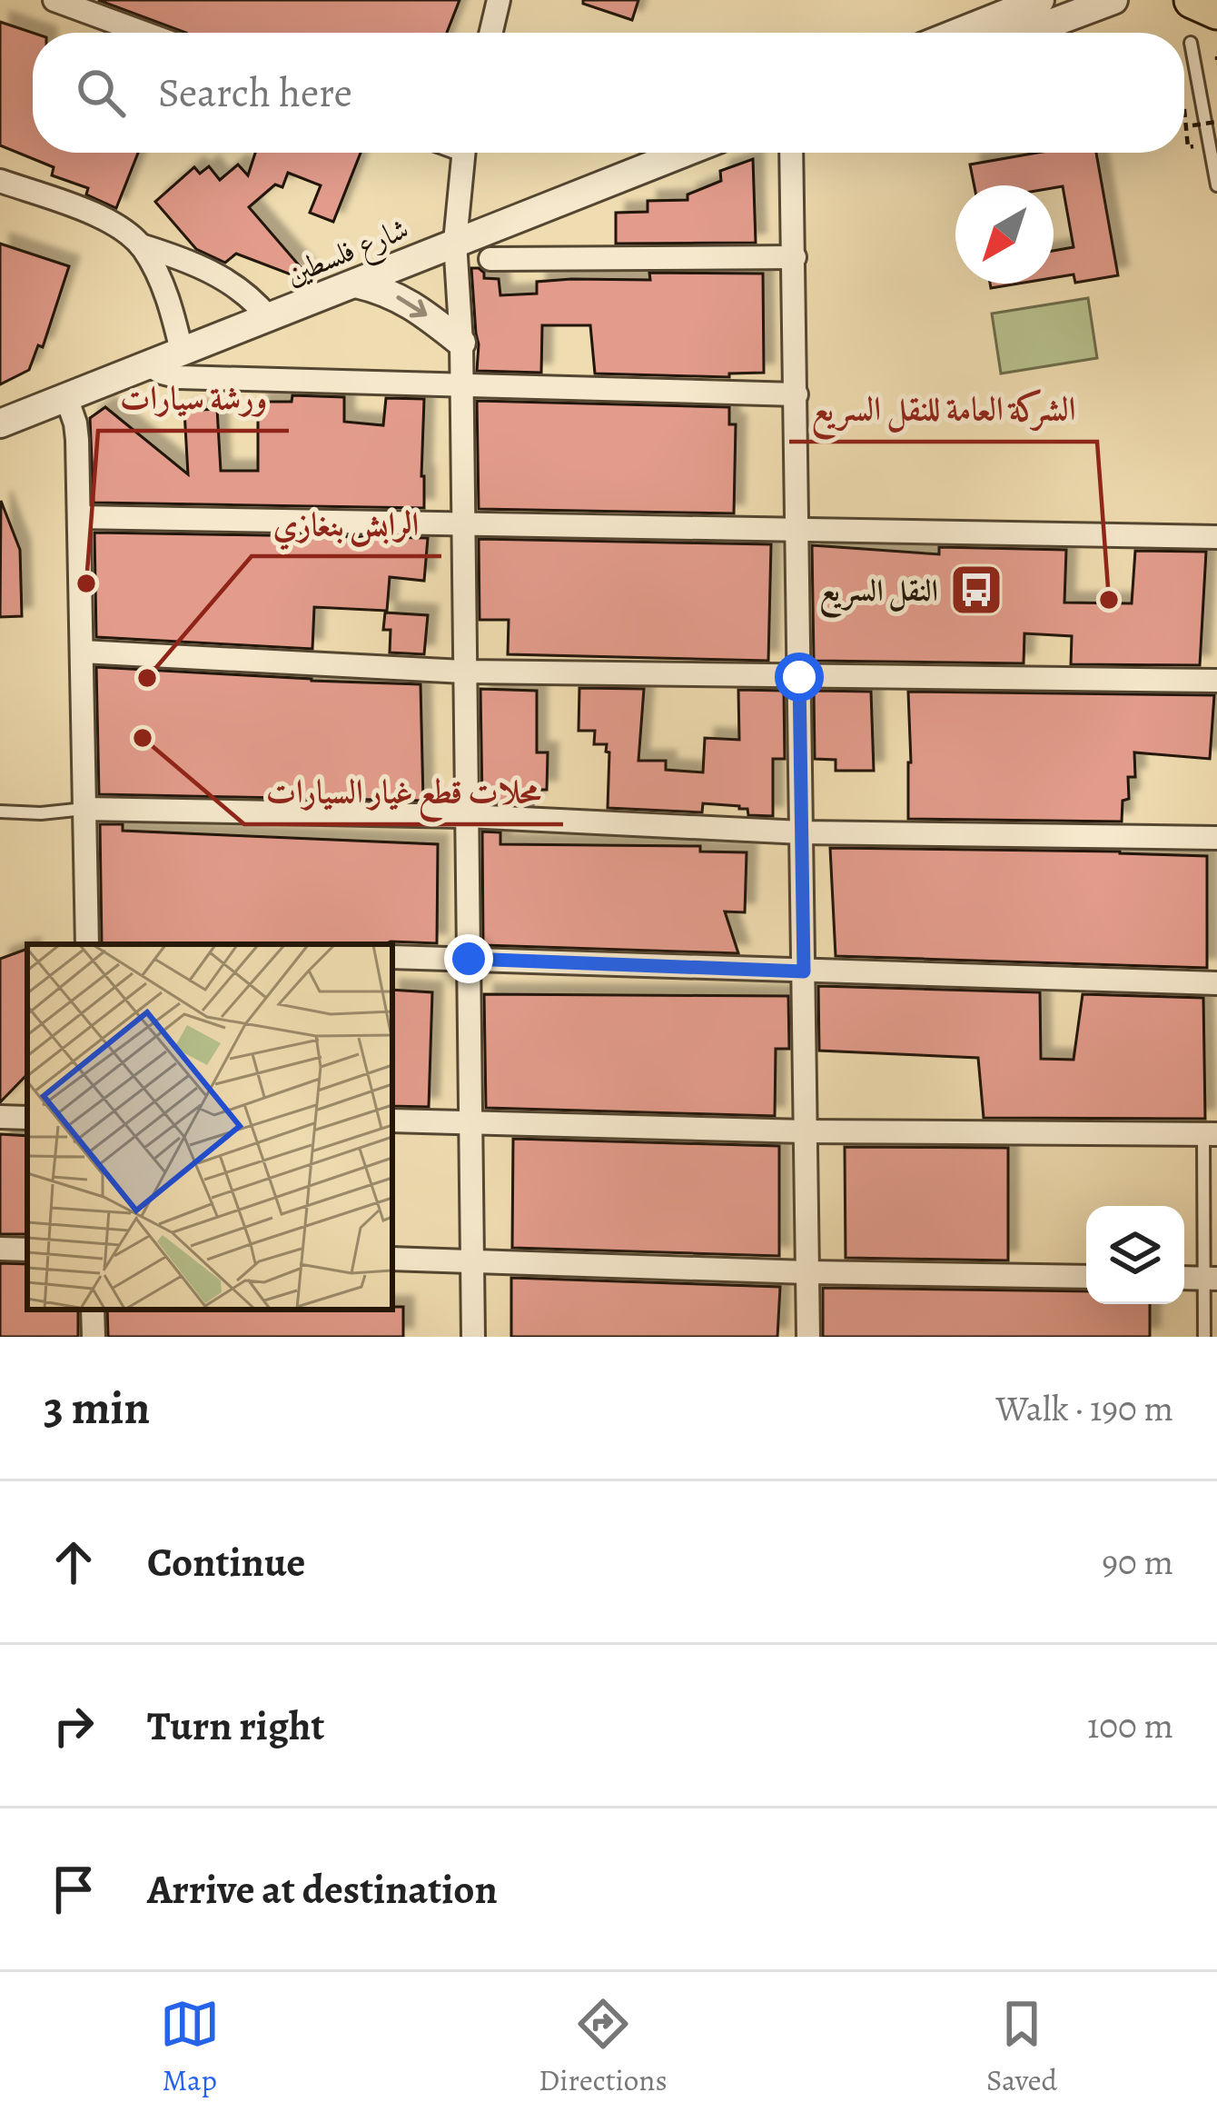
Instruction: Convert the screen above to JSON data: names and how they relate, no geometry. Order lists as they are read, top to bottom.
{
  "streets": {
    "street": ["شارع فلسطين"]
  },
  "places": {
    "other": [
      "ورشة سيارات",
      "الشركة العامة للنقل السريع",
      "الرابش بنغازي",
      "محلات قطع غيار السيارات"
    ],
    "bus stop": ["النقل السريع"]
  },
  "north": "bottom left",
  "page": {
    "search": "Search here",
    "heading": ["3 min", "Walk · 190 m"],
    "list": [
      ["Continue", "90 m"],
      ["Turn right", "100 m"],
      "Arrive at destination"
    ],
    "nav": ["Map", "Directions", "Saved"]
  }
}
